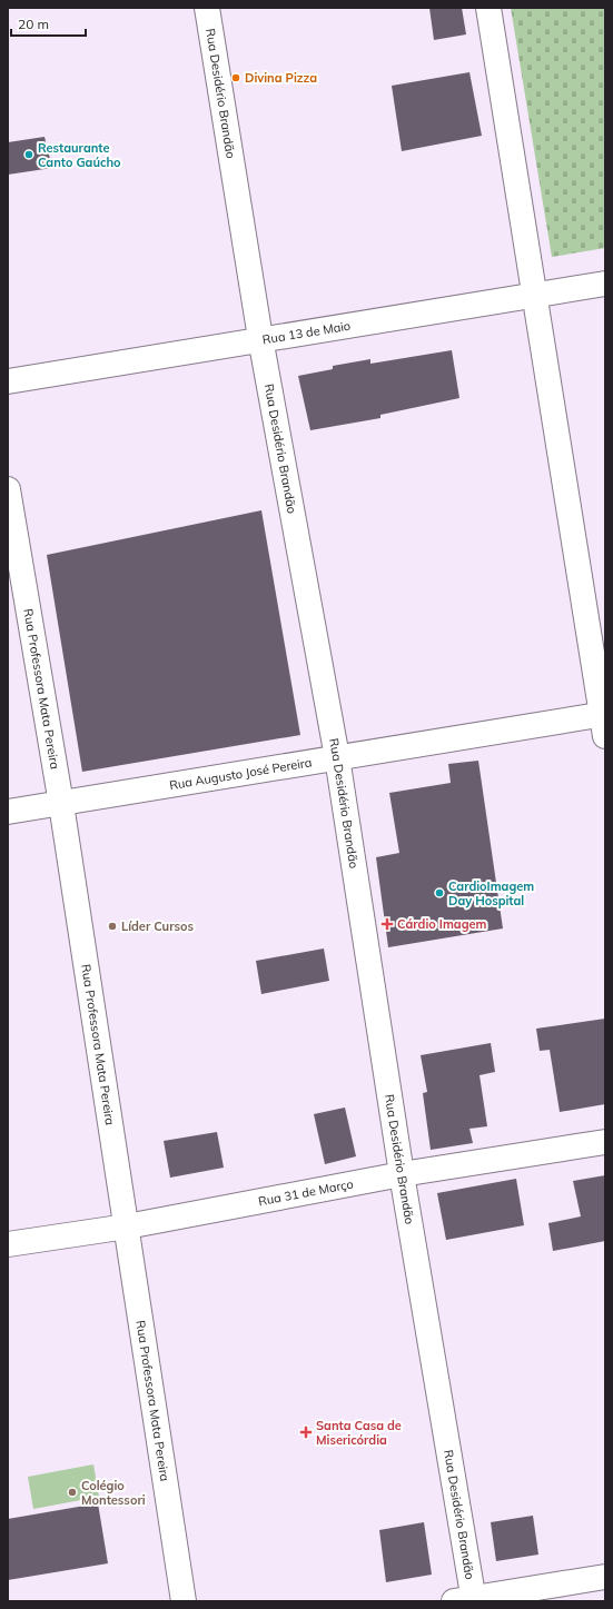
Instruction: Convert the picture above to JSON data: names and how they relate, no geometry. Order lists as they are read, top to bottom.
{
  "streets": {
    "street": [
      "Rua Desidério Brandão",
      "Rua 13 de Maio",
      "Rua Professora Mata Pereira",
      "Rua Augusto José Pereira",
      "Rua 31 de Março"
    ]
  },
  "crossings": [
    ["Rua Desidério Brandão", "Rua 13 de Maio"],
    ["Rua Desidério Brandão", "Rua Augusto José Pereira"],
    ["Rua Desidério Brandão", "Rua 31 de Março"],
    ["Rua Professora Mata Pereira", "Rua Augusto José Pereira"],
    ["Rua Professora Mata Pereira", "Rua 31 de Março"]
  ],
  "places": {
    "other": [
      "Divina Pizza",
      "Restaurante Canto Gaúcho",
      "CardioImagem Day Hospital",
      "Líder Cursos",
      "Colégio Montessori"
    ],
    "health": ["Cárdio Imagem", "Santa Casa de Misericórdia"]
  },
  "scale_bar": "20 m"
}
